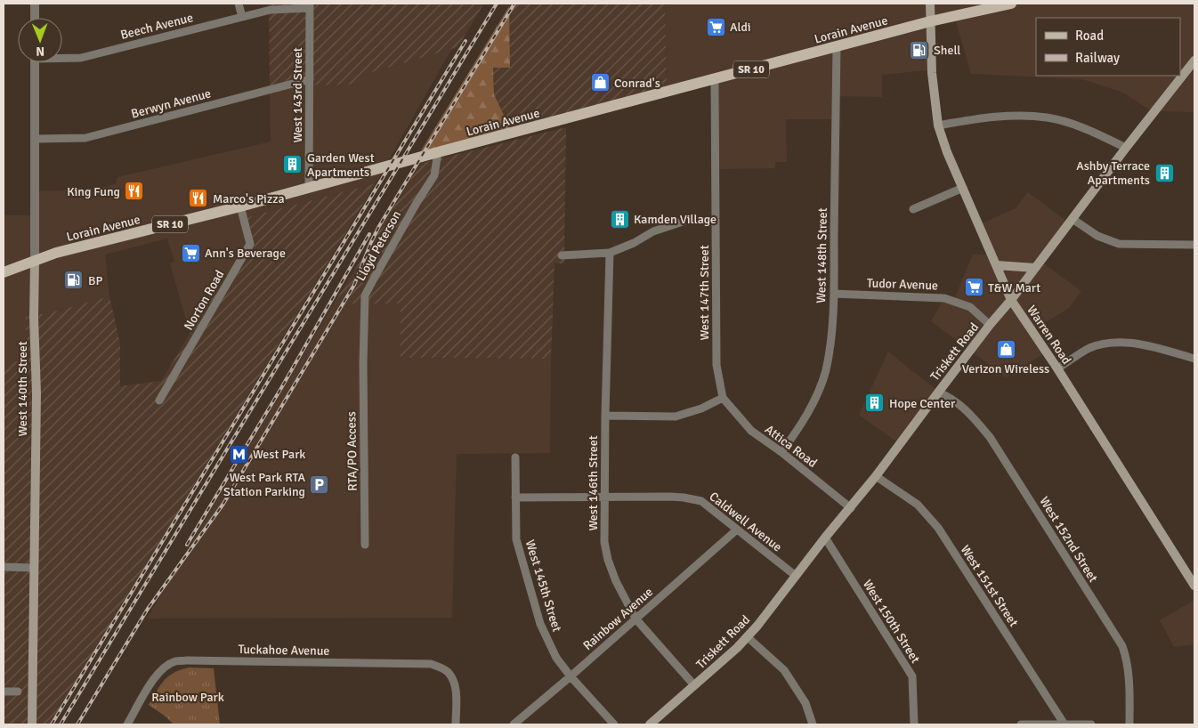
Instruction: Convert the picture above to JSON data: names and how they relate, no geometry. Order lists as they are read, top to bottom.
{
  "streets": {
    "main road": [
      "Lorain Avenue",
      "SR 10",
      "Warren Road",
      "Triskett Road",
      "West 140th Street"
    ],
    "street": [
      "Beech Avenue",
      "West 143rd Street",
      "Berwyn Avenue",
      "Lloyd Peterson",
      "West 148th Street",
      "Tudor Avenue",
      "West 147th Street",
      "Norton Road",
      "Attica Road",
      "RTA/PO Access",
      "West 146th Street",
      "Caldwell Avenue",
      "West 152nd Street",
      "West 145th Street",
      "West 151st Street",
      "Rainbow Avenue",
      "West 150th Street",
      "Tuckahoe Avenue"
    ]
  },
  "crossings": [
    ["Beech Avenue", "West 143rd Street"],
    ["Lorain Avenue", "West 143rd Street"],
    ["Lorain Avenue", "Lloyd Peterson"],
    ["Lorain Avenue", "West 148th Street"],
    ["Lorain Avenue", "West 147th Street"],
    ["Lorain Avenue", "Norton Road"],
    ["Lorain Avenue", "Warren Road"],
    ["Lorain Avenue", "West 140th Street"],
    ["West 143rd Street", "Berwyn Avenue"],
    ["Berwyn Avenue", "West 140th Street"],
    ["Lloyd Peterson", "RTA/PO Access"],
    ["West 148th Street", "Tudor Avenue"],
    ["West 148th Street", "Attica Road"],
    ["Tudor Avenue", "Triskett Road"],
    ["West 147th Street", "Attica Road"],
    ["Warren Road", "Triskett Road"],
    ["Triskett Road", "Attica Road"],
    ["Triskett Road", "West 146th Street"],
    ["Triskett Road", "Caldwell Avenue"],
    ["Triskett Road", "West 152nd Street"],
    ["Triskett Road", "West 151st Street"],
    ["Triskett Road", "West 150th Street"],
    ["West 146th Street", "Caldwell Avenue"],
    ["West 146th Street", "Rainbow Avenue"],
    ["Caldwell Avenue", "West 145th Street"],
    ["Caldwell Avenue", "Rainbow Avenue"],
    ["West 145th Street", "Rainbow Avenue"]
  ],
  "parks": ["Rainbow Park"],
  "places": {
    "supermarket": ["Aldi", "Ann's Beverage", "T&W Mart"],
    "fuel station": ["Shell", "BP"],
    "shop": ["Conrad's", "Verizon Wireless"],
    "building": [
      "Garden West Apartments",
      "Ashby Terrace Apartments",
      "Kamden Village",
      "Hope Center"
    ],
    "restaurant": ["King Fung", "Marco's Pizza"],
    "metro station": ["West Park"],
    "parking": ["West Park RTA Station Parking"]
  },
  "legend": ["Road", "Railway"],
  "north": "bottom"
}
